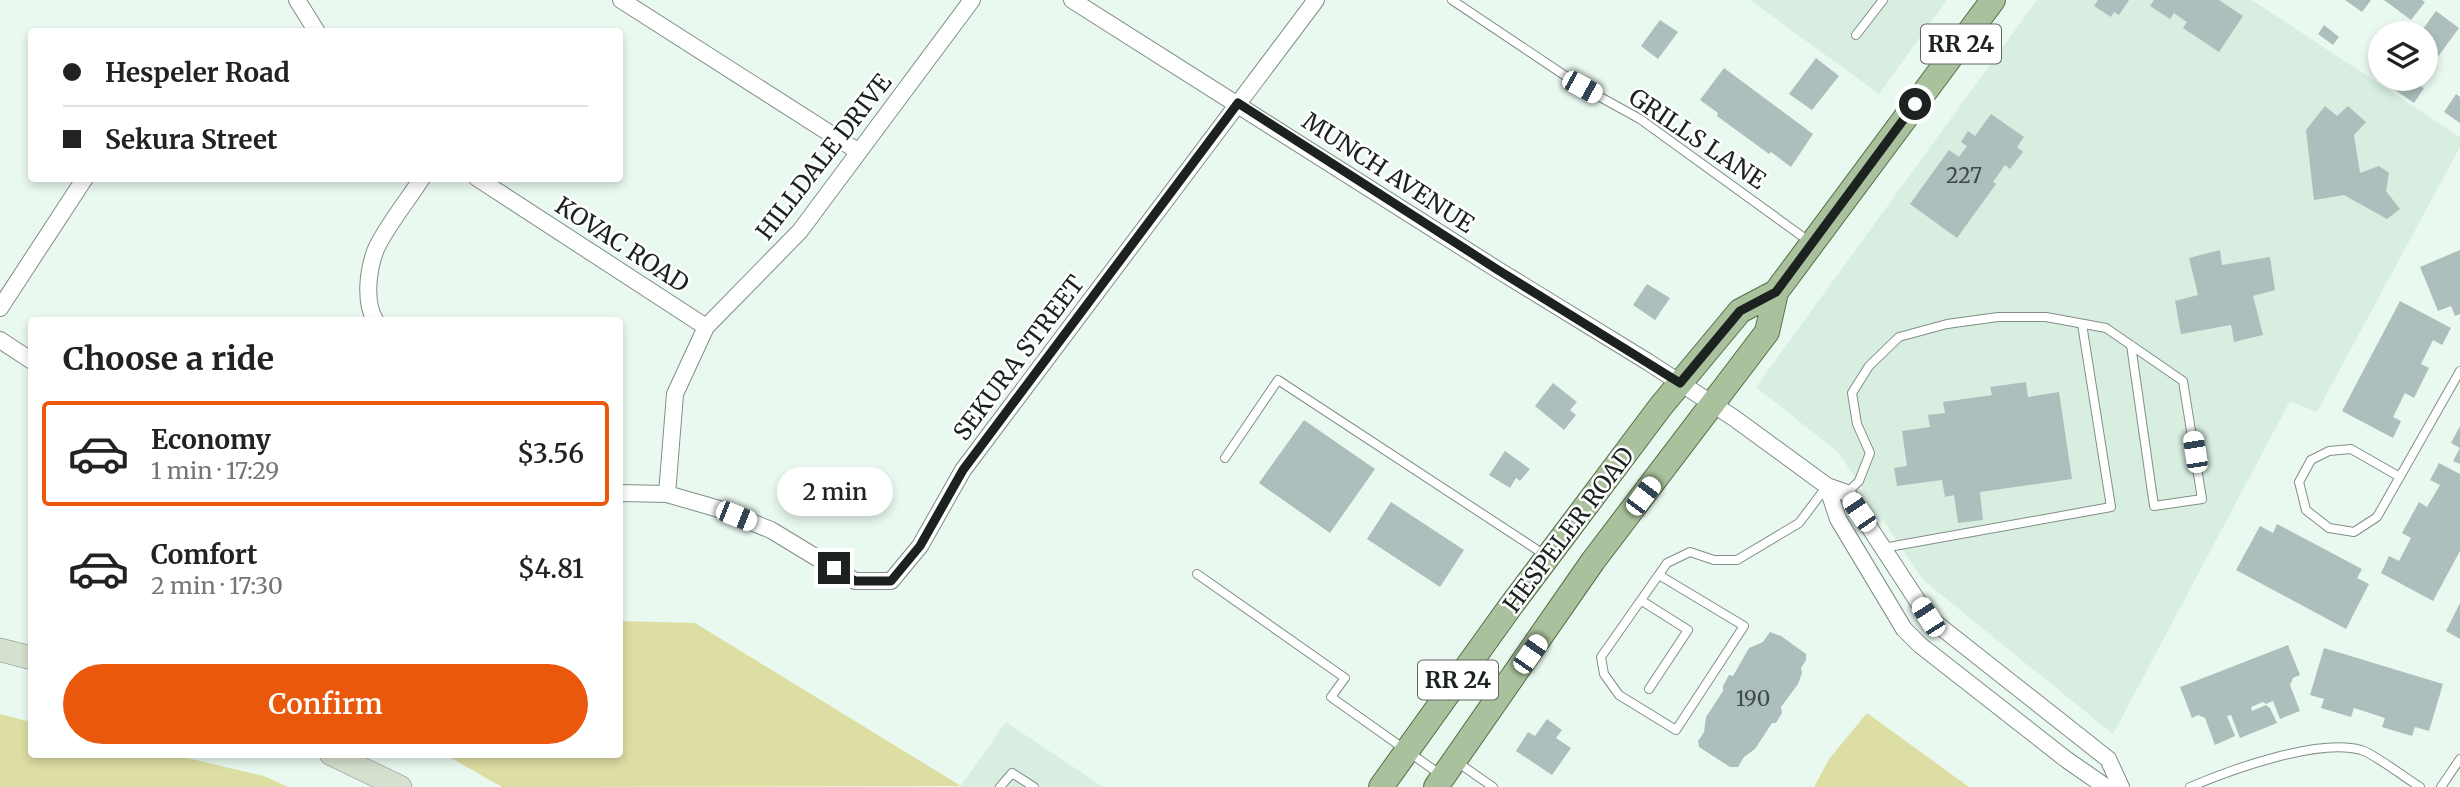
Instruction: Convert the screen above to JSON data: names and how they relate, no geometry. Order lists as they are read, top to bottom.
{
  "streets": {
    "main road": ["RR 24", "HESPELER ROAD"],
    "street": [
      "HILLDALE DRIVE",
      "MUNCH AVENUE",
      "KOVAC ROAD",
      "SEKURA STREET"
    ],
    "lane": ["GRILLS LANE"]
  },
  "crossings": [
    ["GRILLS LANE", "HESPELER ROAD"],
    ["HILLDALE DRIVE", "KOVAC ROAD"],
    ["HILLDALE DRIVE", "SEKURA STREET"],
    ["MUNCH AVENUE", "SEKURA STREET"],
    ["MUNCH AVENUE", "HESPELER ROAD"]
  ],
  "house_numbers": ["227", "190"],
  "page": {
    "banner": ["Hespeler Road", "Sekura Street"],
    "heading": "Choose a ride",
    "list": [
      {
        "name": "Economy",
        "note": "1 min · 17:29",
        "value": "$3.56"
      },
      {
        "name": "Comfort",
        "note": "2 min · 17:30",
        "value": "$4.81"
      }
    ],
    "bubble": "2 min",
    "buttons": "Confirm"
  }
}
